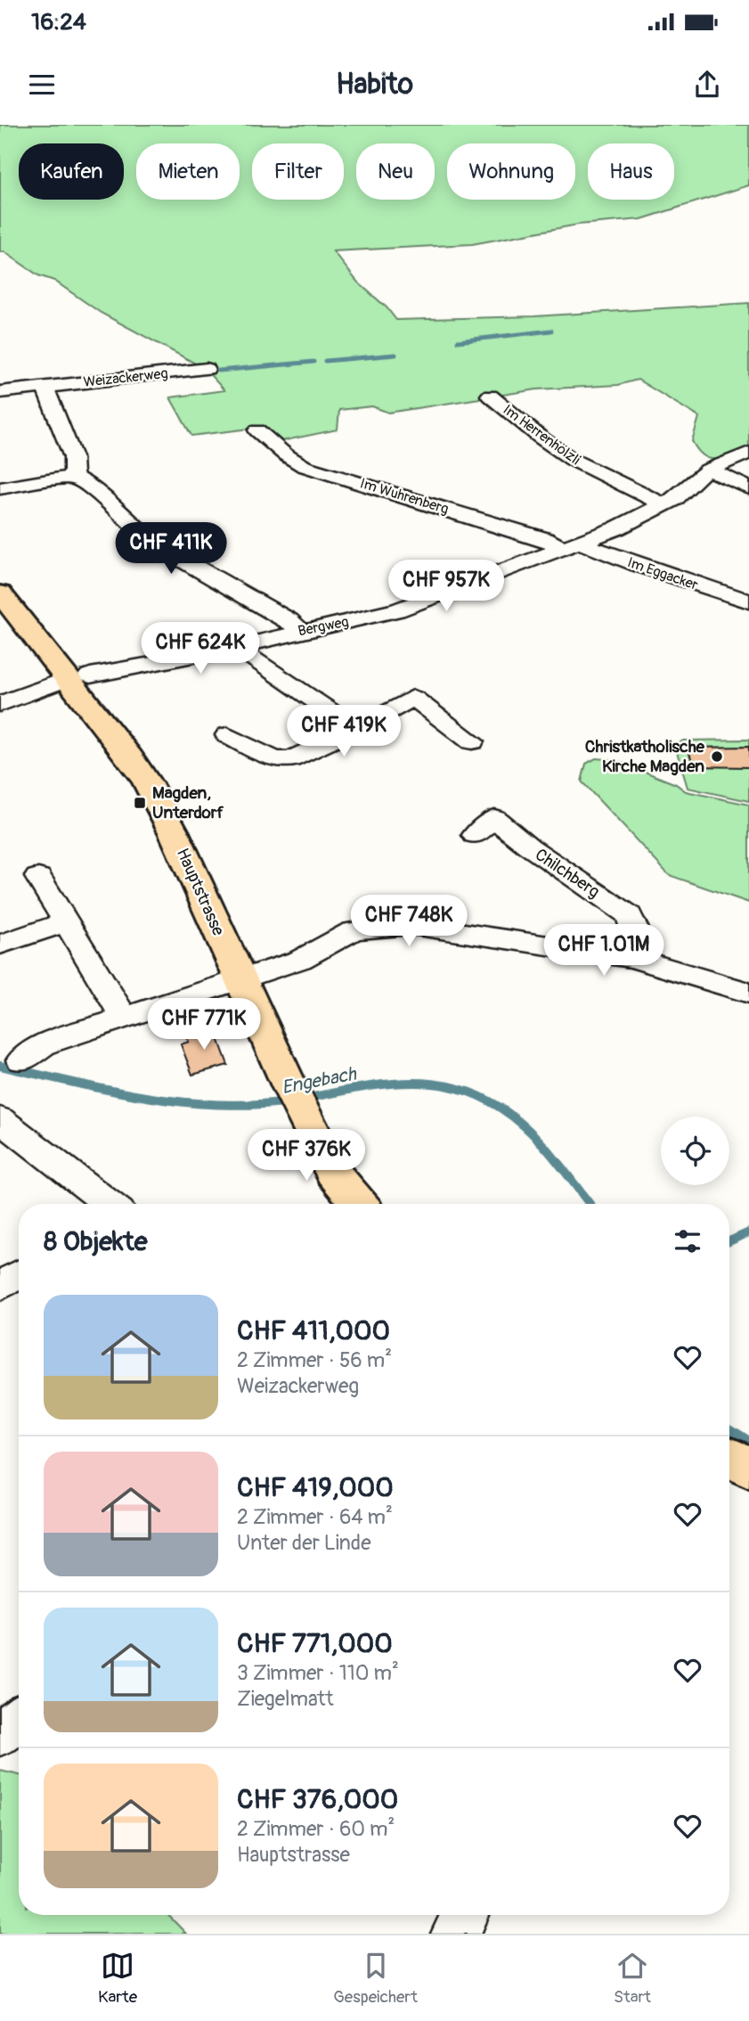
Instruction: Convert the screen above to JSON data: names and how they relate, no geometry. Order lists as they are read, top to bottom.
{
  "streets": {
    "main road": ["Hauptstrasse"],
    "street": [
      "Weizackerweg",
      "Im Herrenhölzli",
      "Im Wuhrenberg",
      "Im Eggacker",
      "Bergweg",
      "Chilchberg"
    ]
  },
  "crossings": [
    ["Im Herrenhölzli", "Bergweg"],
    ["Im Wuhrenberg", "Im Eggacker"],
    ["Im Wuhrenberg", "Bergweg"],
    ["Im Eggacker", "Bergweg"],
    ["Bergweg", "Hauptstrasse"]
  ],
  "water": ["Engebach"],
  "places": {
    "other": ["Christkatholische Kirche Magden"],
    "transit": ["Magden, Unterdorf"]
  },
  "page": {
    "status": "16:24",
    "header": "Habito",
    "chip": [
      "Kaufen",
      "Mieten",
      "Filter",
      "Neu",
      "Wohnung",
      "Haus"
    ],
    "price": [
      "CHF 411K",
      "CHF 957K",
      "CHF 624K",
      "CHF 419K",
      "CHF 748K",
      "CHF 1.01M",
      "CHF 771K",
      "CHF 376K"
    ],
    "heading": "8 Objekte",
    "list": [
      {
        "name": "CHF 411,000",
        "note": "2 Zimmer · 56 m² · Weizackerweg"
      },
      {
        "name": "CHF 419,000",
        "note": "2 Zimmer · 64 m² · Unter der Linde"
      },
      {
        "name": "CHF 771,000",
        "note": "3 Zimmer · 110 m² · Ziegelmatt"
      },
      {
        "name": "CHF 376,000",
        "note": "2 Zimmer · 60 m² · Hauptstrasse"
      }
    ],
    "tabs": ["Karte", "Gespeichert", "Start"]
  }
}
